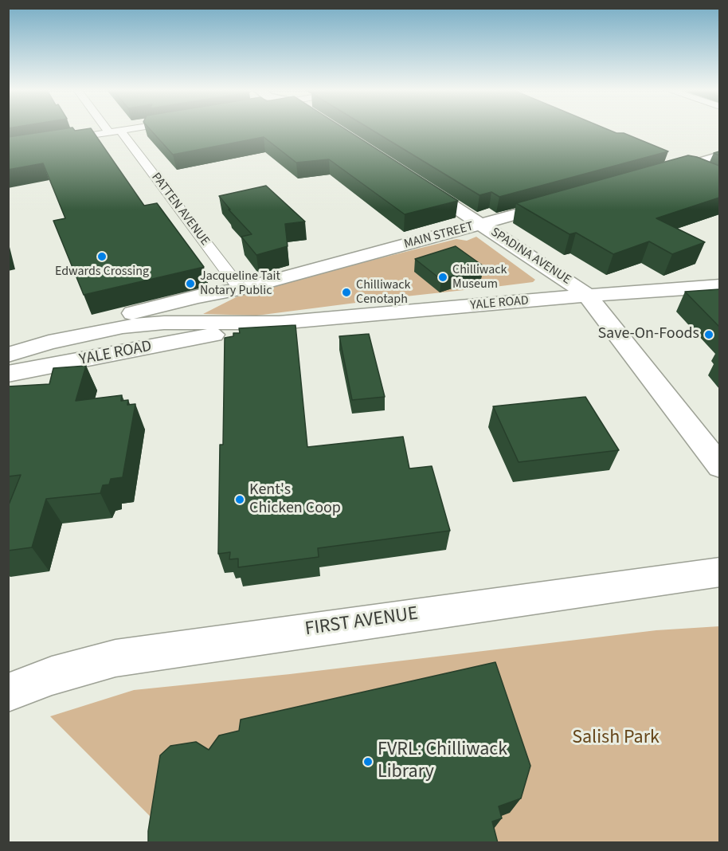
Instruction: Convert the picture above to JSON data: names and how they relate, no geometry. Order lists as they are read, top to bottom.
{
  "streets": {
    "street": [
      "PATTEN AVENUE",
      "MAIN STREET",
      "SPADINA AVENUE",
      "YALE ROAD",
      "FIRST AVENUE"
    ]
  },
  "crossings": [
    ["PATTEN AVENUE", "MAIN STREET"],
    ["MAIN STREET", "SPADINA AVENUE"],
    ["MAIN STREET", "YALE ROAD"],
    ["SPADINA AVENUE", "YALE ROAD"]
  ],
  "parks": ["Salish Park"],
  "places": [
    "Edwards Crossing",
    "Chilliwack Museum",
    "Jacqueline Tait Notary Public",
    "Chilliwack Cenotaph",
    "Save-On-Foods",
    "Kent's Chicken Coop",
    "FVRL: Chilliwack Library"
  ]
}
